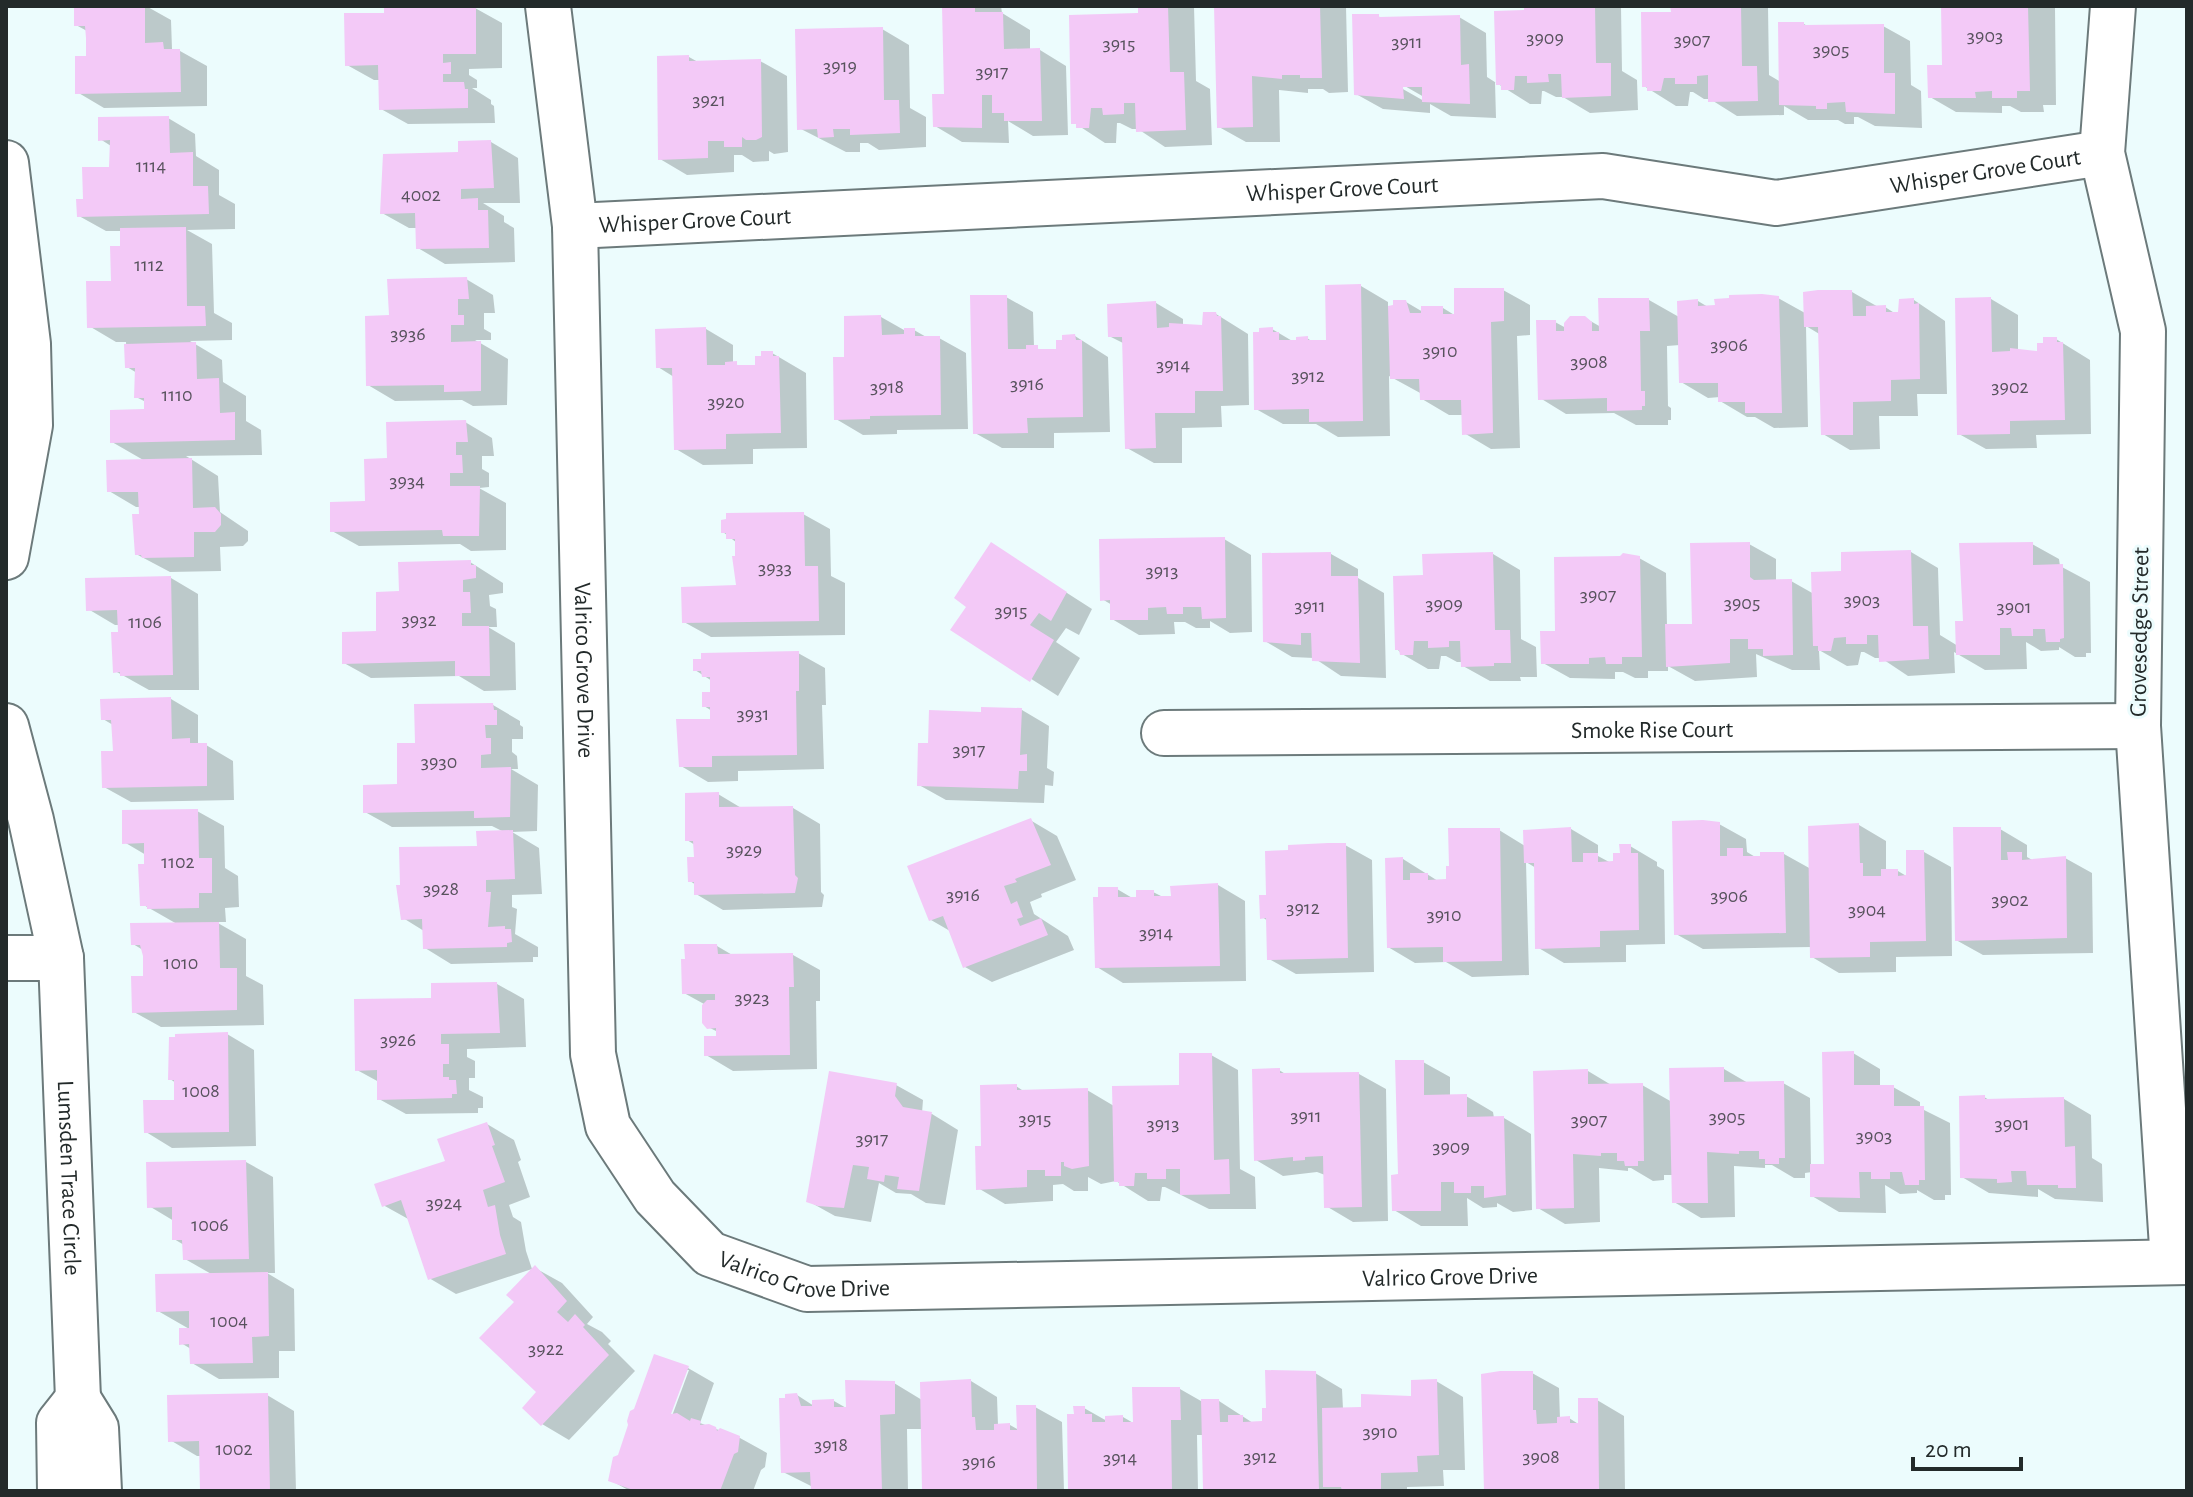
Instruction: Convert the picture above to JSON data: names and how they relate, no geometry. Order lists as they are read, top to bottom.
{
  "streets": {
    "street": [
      "Whisper Grove Court",
      "Grovesedge Street",
      "Valrico Grove Drive",
      "Smoke Rise Court",
      "Lumsden Trace Circle"
    ]
  },
  "crossings": [
    ["Whisper Grove Court", "Grovesedge Street"],
    ["Whisper Grove Court", "Valrico Grove Drive"],
    ["Grovesedge Street", "Valrico Grove Drive"],
    ["Grovesedge Street", "Smoke Rise Court"]
  ],
  "house_numbers": [
    "3903",
    "3909",
    "3907",
    "3911",
    "3915",
    "3905",
    "3919",
    "3917",
    "3921",
    "1114",
    "4002",
    "1112",
    "3936",
    "3906",
    "3910",
    "3908",
    "3914",
    "3912",
    "3916",
    "3918",
    "3902",
    "1110",
    "3920",
    "3934",
    "3933",
    "3913",
    "3907",
    "3903",
    "3905",
    "3909",
    "3911",
    "3901",
    "3915",
    "3932",
    "1106",
    "3931",
    "3917",
    "3930",
    "3929",
    "1102",
    "3928",
    "3916",
    "3906",
    "3902",
    "3912",
    "3904",
    "3910",
    "3914",
    "1010",
    "3923",
    "3926",
    "1008",
    "3911",
    "3905",
    "3915",
    "3907",
    "3913",
    "3901",
    "3903",
    "3917",
    "3909",
    "3924",
    "1006",
    "1004",
    "3922",
    "3910",
    "3918",
    "1002",
    "3912",
    "3908",
    "3914",
    "3916"
  ],
  "scale_bar": "20 m"
}
